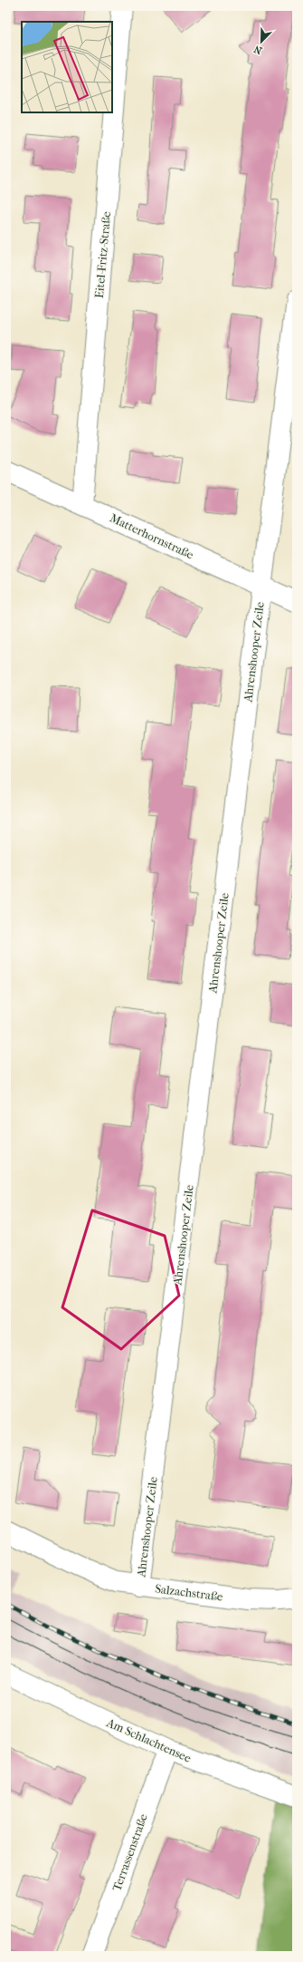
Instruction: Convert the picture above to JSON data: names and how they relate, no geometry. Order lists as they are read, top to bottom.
{
  "streets": {
    "street": [
      "Eitel-Fritz-Straße",
      "Matterhornstraße",
      "Ahrenshooper Zeile",
      "Salzachstraße",
      "Am Schlachtensee",
      "Terrassenstraße"
    ]
  },
  "crossings": [
    ["Eitel-Fritz-Straße", "Matterhornstraße"],
    ["Matterhornstraße", "Ahrenshooper Zeile"],
    ["Ahrenshooper Zeile", "Salzachstraße"],
    ["Am Schlachtensee", "Terrassenstraße"]
  ],
  "north": "bottom left"
}
